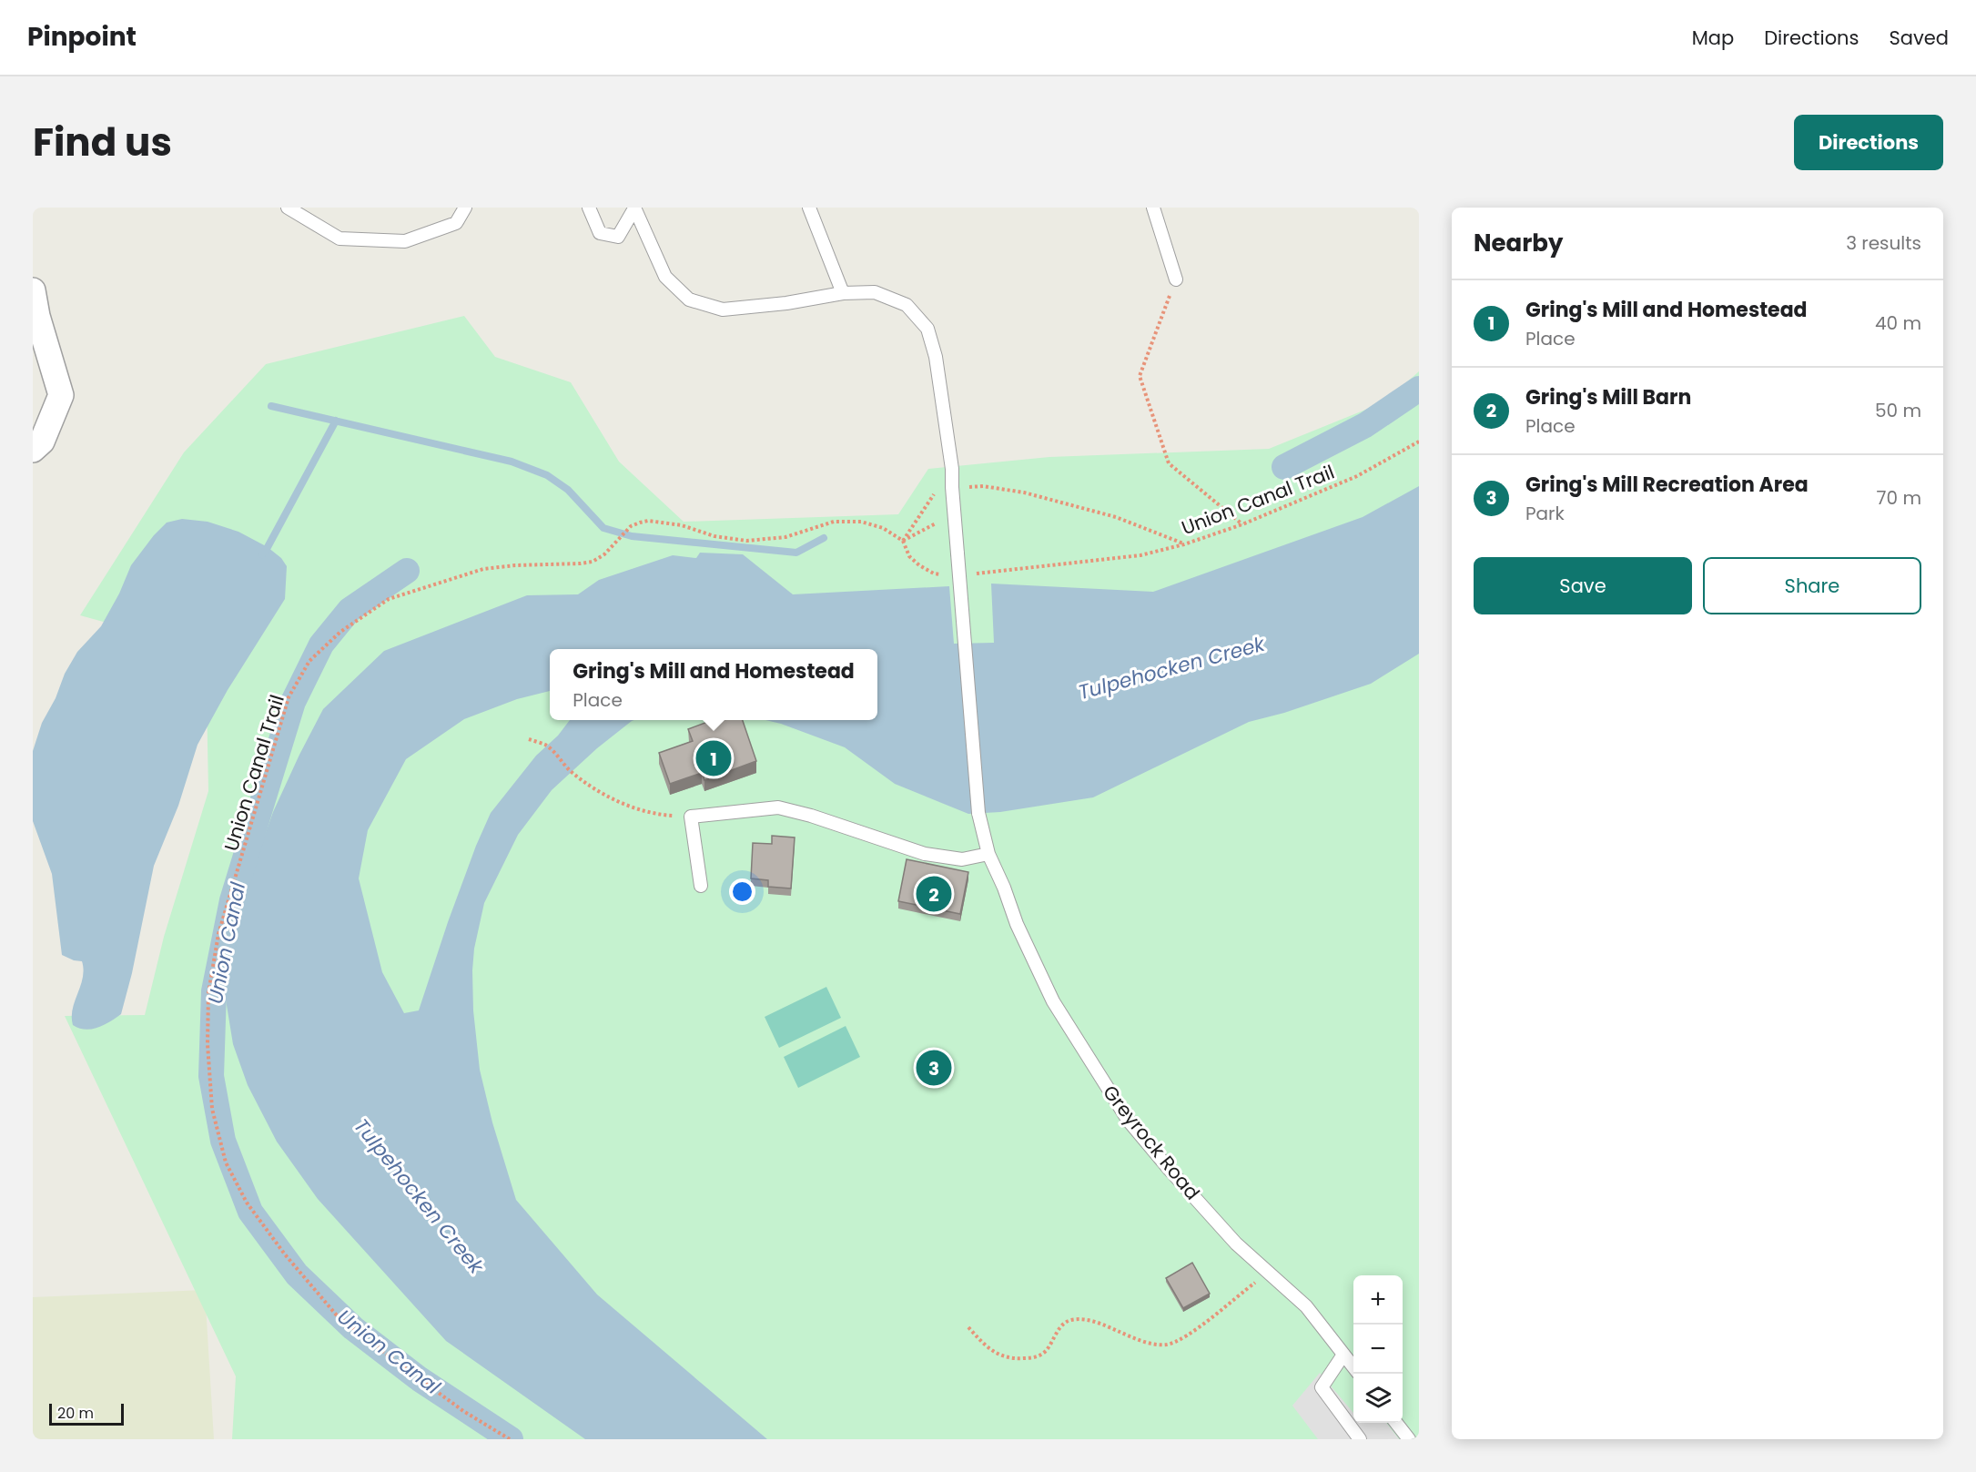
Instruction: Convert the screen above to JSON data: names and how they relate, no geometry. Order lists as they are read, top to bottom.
{
  "streets": {
    "lane": ["Greyrock Road"],
    "path": ["Union Canal Trail"]
  },
  "water": ["Tulpehocken Creek", "Union Canal"],
  "scale_bar": "20 m",
  "page": {
    "header": "Pinpoint",
    "nav": ["Map", "Directions", "Saved"],
    "title": "Find us",
    "buttons": [
      "Directions",
      ["Save", "Share"]
    ],
    "heading": ["Nearby", "3 results"],
    "list": [
      {
        "mark": "1",
        "name": "Gring's Mill and Homestead",
        "note": "Place",
        "value": "40 m"
      },
      {
        "mark": "2",
        "name": "Gring's Mill Barn",
        "note": "Place",
        "value": "50 m"
      },
      {
        "mark": "3",
        "name": "Gring's Mill Recreation Area",
        "note": "Park",
        "value": "70 m"
      }
    ],
    "popup": ["Gring's Mill and Homestead", "Place"],
    "pins": ["1", "2", "3"],
    "map_buttons": ["+", "−"],
    "scale": "20 m"
  }
}
